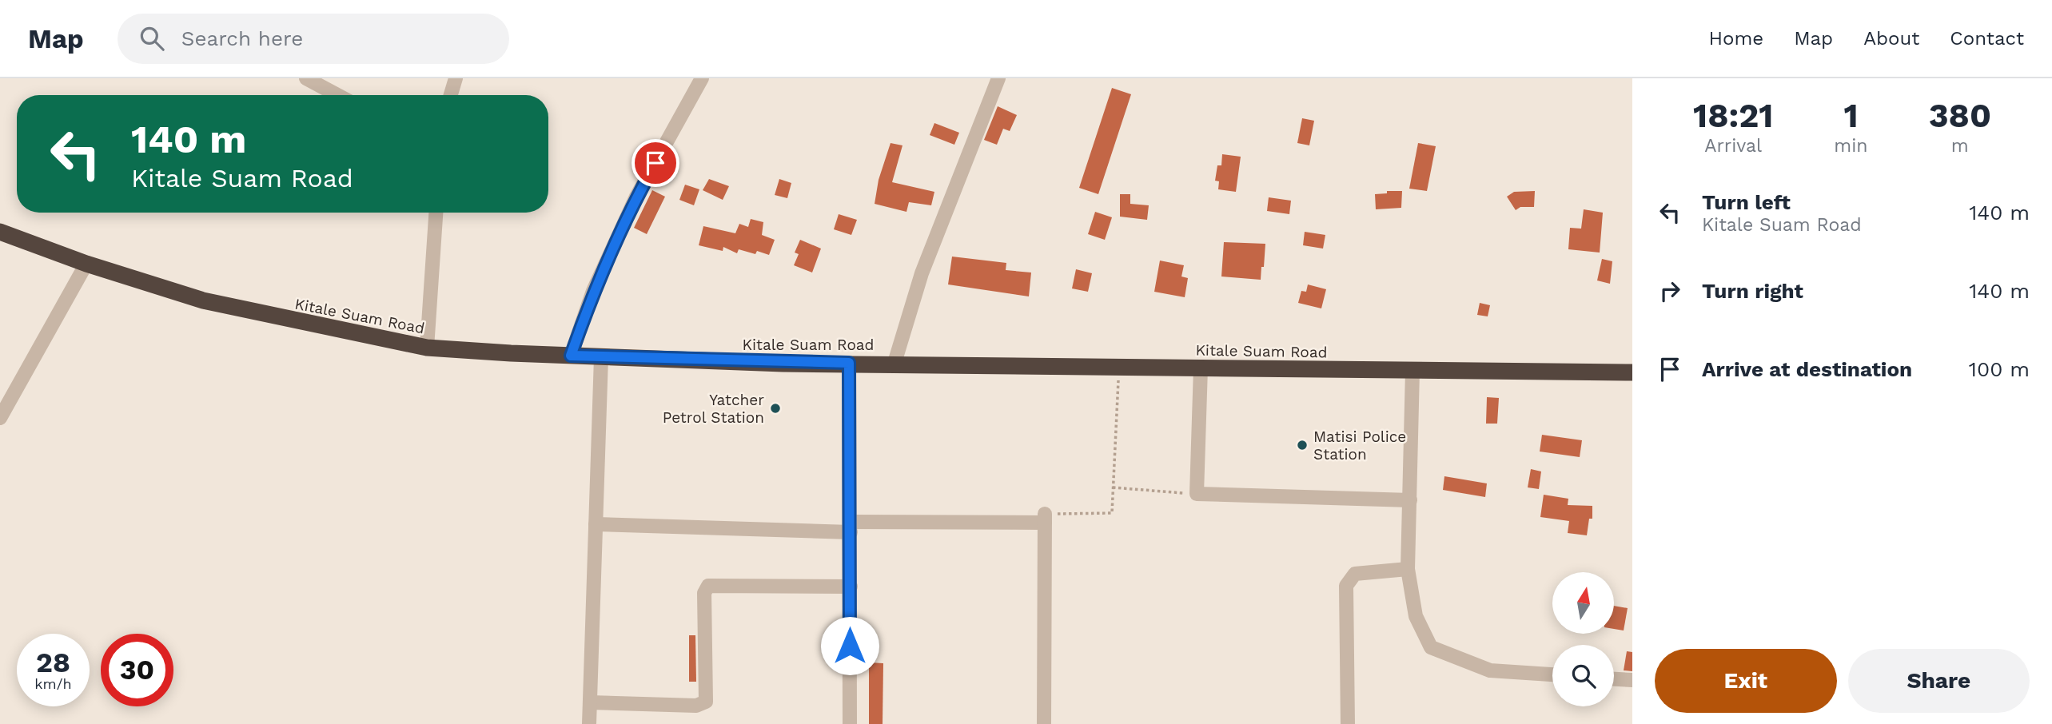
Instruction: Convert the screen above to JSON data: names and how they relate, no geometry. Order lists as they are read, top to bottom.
{
  "streets": {
    "highway": ["Kitale Suam Road"]
  },
  "places": ["Yatcher Petrol Station", "Matisi Police Station"],
  "north": "top",
  "page": {
    "header": "Map",
    "search": "Search here",
    "nav": [
      "Home",
      "Map",
      "About",
      "Contact"
    ],
    "eta": [
      "18:21",
      "Arrival",
      "1",
      "min",
      "380",
      "m"
    ],
    "turn": ["140 m", "Kitale Suam Road"],
    "list": [
      {
        "name": "Turn left",
        "note": "Kitale Suam Road",
        "value": "140 m"
      },
      {
        "name": "Turn right",
        "value": "140 m"
      },
      {
        "name": "Arrive at destination",
        "value": "100 m"
      }
    ],
    "speed": "28 km/h",
    "limit": "30",
    "buttons": ["Exit", "Share"]
  }
}
